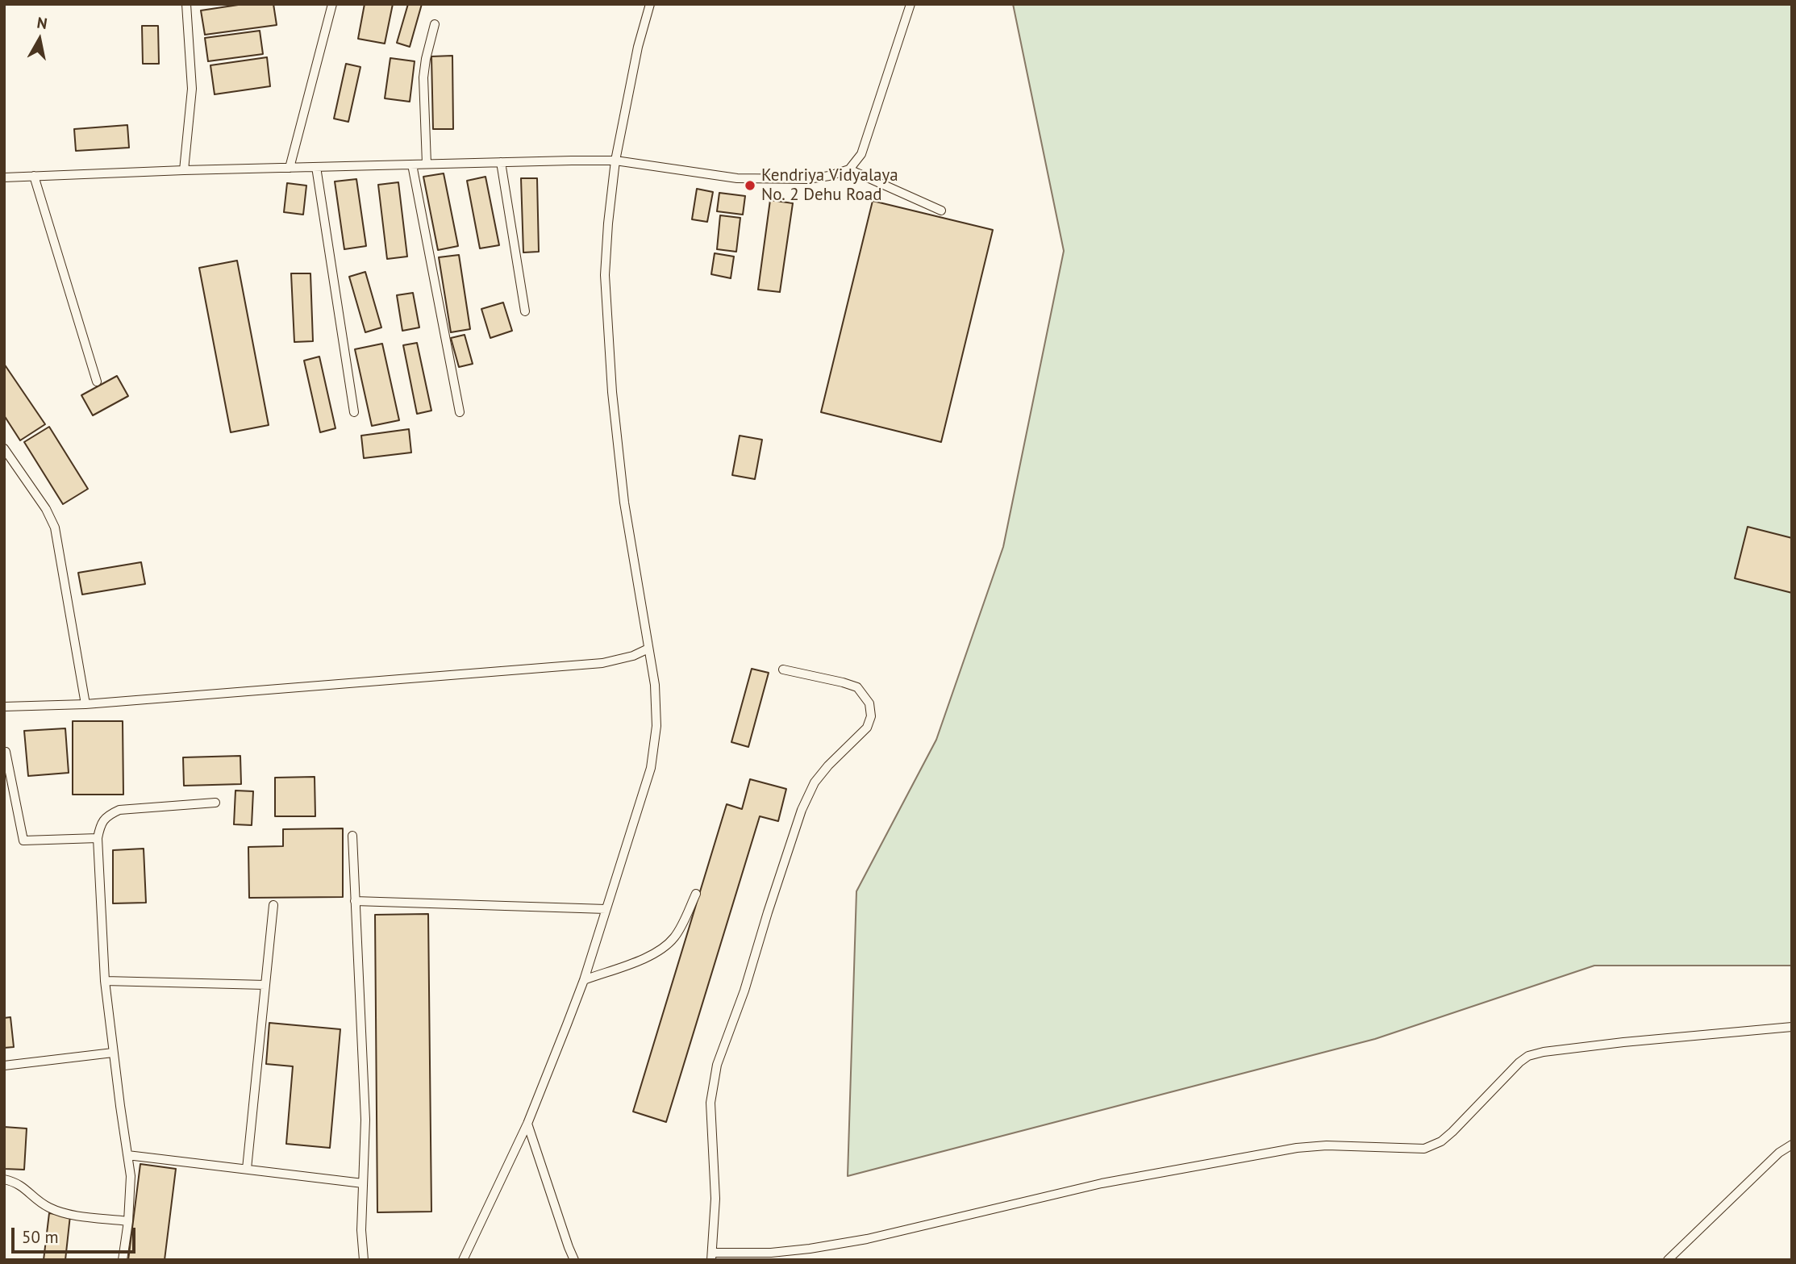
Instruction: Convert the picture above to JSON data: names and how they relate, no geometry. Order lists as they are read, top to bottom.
{
  "places": ["Kendriya Vidyalaya No. 2 Dehu Road"],
  "scale_bar": "50 m",
  "north": "top"
}
